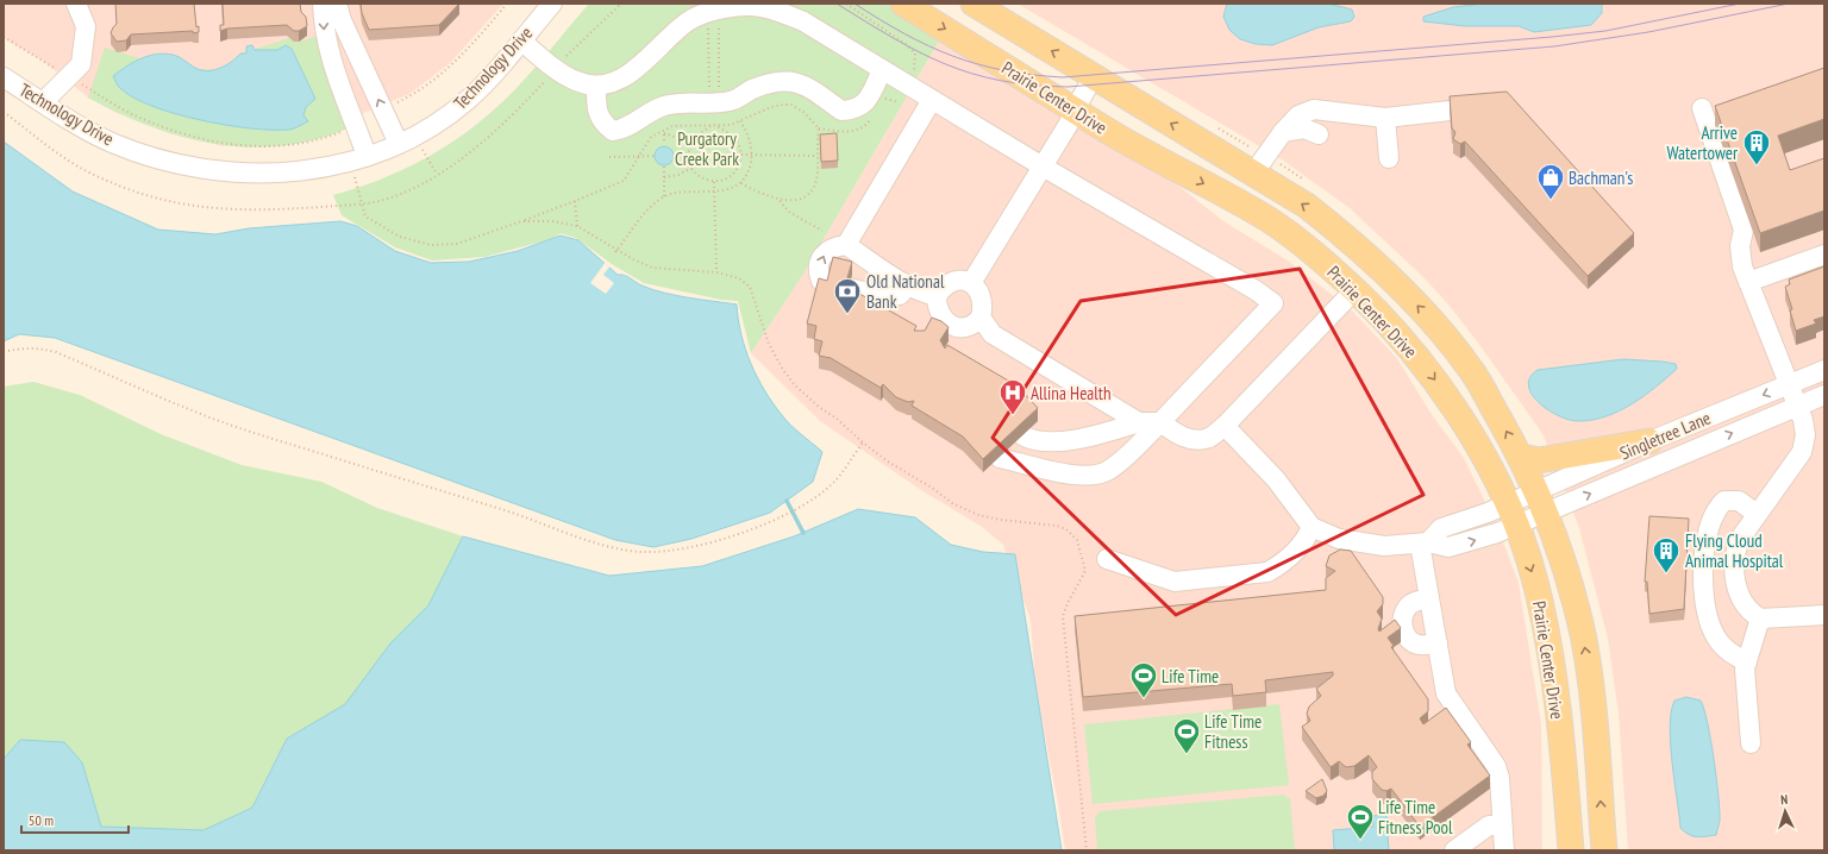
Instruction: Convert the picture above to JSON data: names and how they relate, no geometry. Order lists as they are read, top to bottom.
{
  "streets": {
    "main road": ["Prairie Center Drive"],
    "street": ["Technology Drive", "Singletree Lane"]
  },
  "crossings": [
    ["Prairie Center Drive", "Singletree Lane"]
  ],
  "parks": ["Purgatory Creek Park"],
  "places": {
    "building": ["Arrive Watertower", "Flying Cloud Animal Hospital"],
    "shop": ["Bachman's"],
    "bank": ["Old National Bank"],
    "hospital": ["Allina Health"],
    "sports": ["Life Time", "Life Time Fitness", "Life Time Fitness Pool"]
  },
  "scale_bar": "50 m",
  "north": "top"
}
